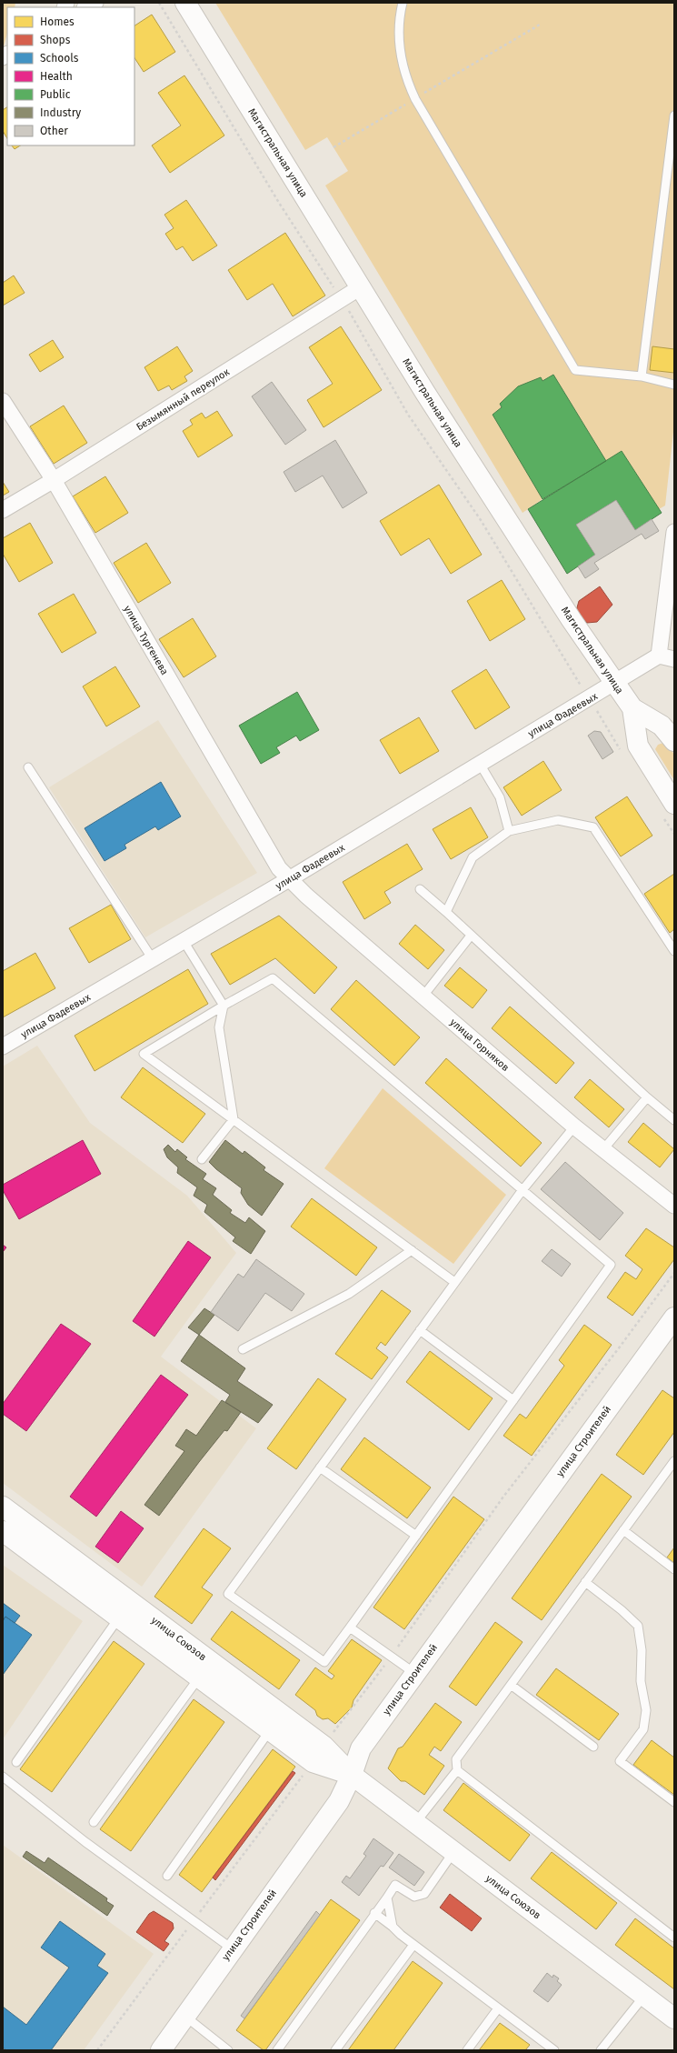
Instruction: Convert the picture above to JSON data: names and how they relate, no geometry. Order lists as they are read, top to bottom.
{
  "streets": {
    "main road": ["Магистральная улица", "улица Строителей", "улица Союзов"],
    "street": [
      "Безымянный переулок",
      "улица Тургенева",
      "улица Фадеевых",
      "улица Горняков"
    ]
  },
  "crossings": [
    ["Магистральная улица", "Безымянный переулок"],
    ["Магистральная улица", "улица Фадеевых"],
    ["Безымянный переулок", "улица Тургенева"],
    ["улица Тургенева", "улица Фадеевых"],
    ["улица Тургенева", "улица Горняков"],
    ["улица Фадеевых", "улица Горняков"],
    ["улица Строителей", "улица Союзов"]
  ],
  "legend": [
    "Homes",
    "Shops",
    "Schools",
    "Health",
    "Public",
    "Industry",
    "Other"
  ]
}
